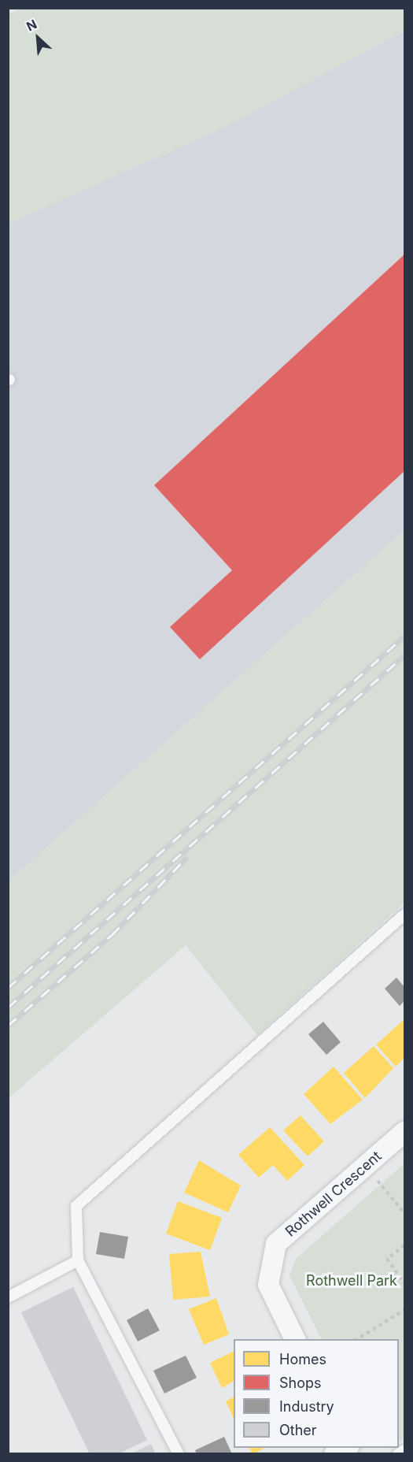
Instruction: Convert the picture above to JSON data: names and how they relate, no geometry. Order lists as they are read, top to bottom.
{
  "streets": {
    "street": ["Rothwell Crescent"]
  },
  "parks": ["Rothwell Park"],
  "legend": [
    "Homes",
    "Shops",
    "Industry",
    "Other"
  ],
  "north": "top left"
}
